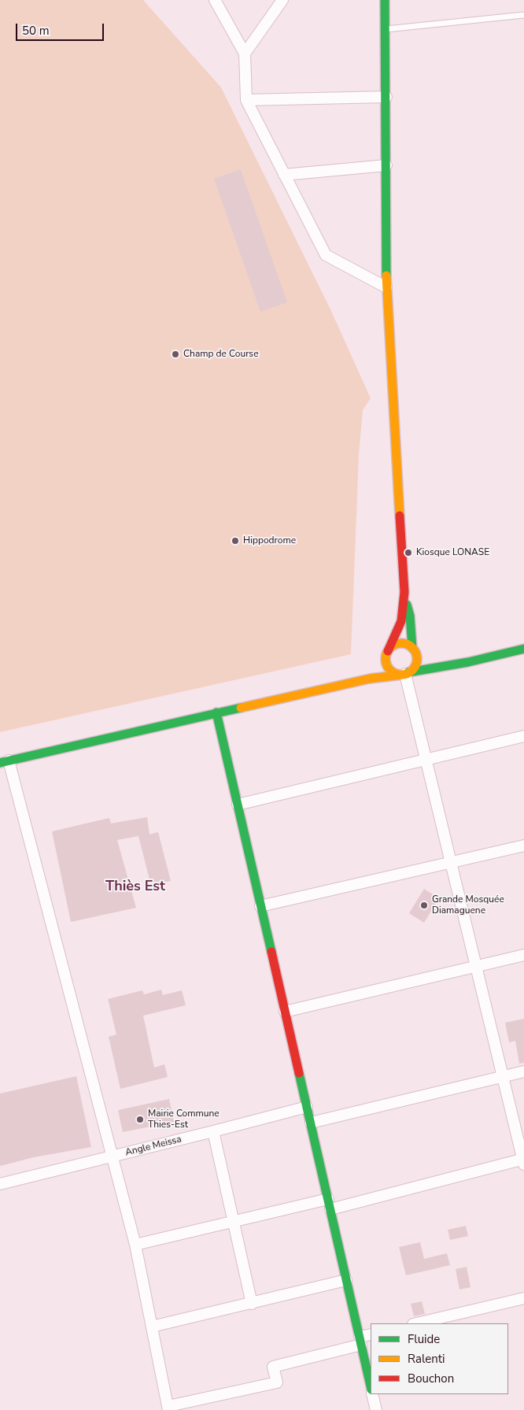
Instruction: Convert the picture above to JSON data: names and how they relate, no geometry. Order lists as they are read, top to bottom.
{
  "streets": {
    "street": ["Angle Meissa"]
  },
  "districts": ["Thiès Est"],
  "places": [
    "Champ de Course",
    "Hippodrome",
    "Kiosque LONASE",
    "Grande Mosquée Diamaguene",
    "Mairie Commune Thies-Est"
  ],
  "legend": ["Fluide", "Ralenti", "Bouchon"],
  "scale_bar": "50 m"
}
